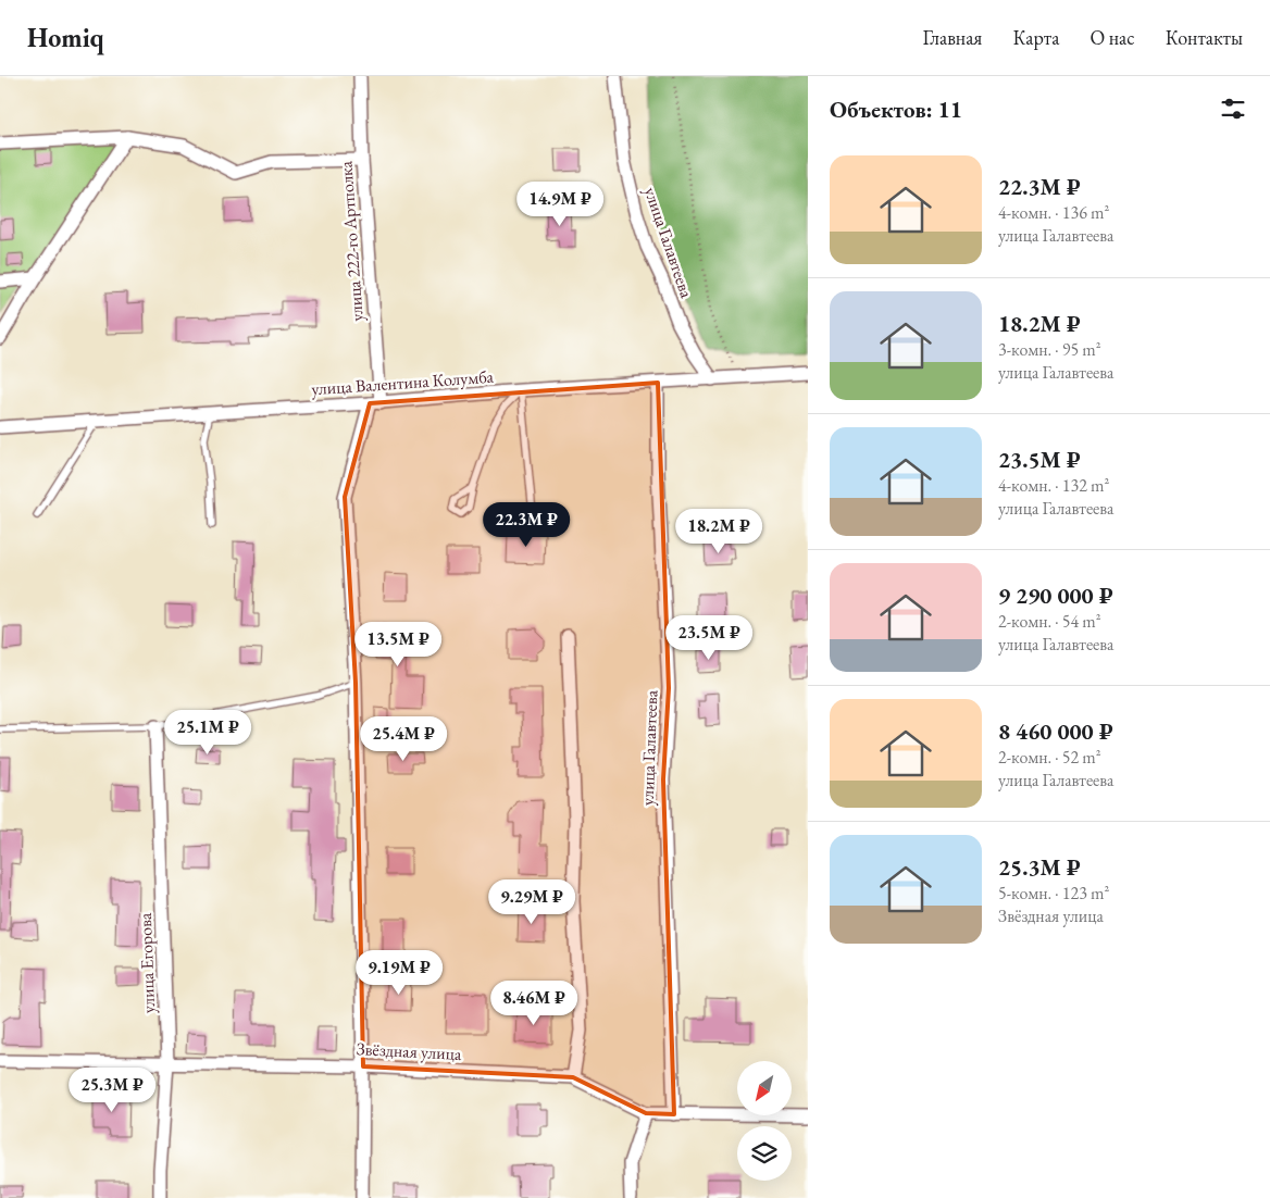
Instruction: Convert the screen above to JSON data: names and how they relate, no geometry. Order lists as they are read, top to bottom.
{
  "streets": {
    "street": [
      "улица 222-го Артполка",
      "улица Галавтеева",
      "улица Валентина Колумба",
      "улица Егорова",
      "Звёздная улица"
    ]
  },
  "crossings": [
    ["улица 222-го Артполка", "улица Валентина Колумба"],
    ["улица 222-го Артполка", "Звёздная улица"],
    ["улица Галавтеева", "улица Валентина Колумба"],
    ["улица Галавтеева", "Звёздная улица"],
    ["улица Егорова", "Звёздная улица"]
  ],
  "north": "bottom left",
  "page": {
    "header": "Homiq",
    "nav": [
      "Главная",
      "Карта",
      "О нас",
      "Контакты"
    ],
    "heading": "Объектов: 11",
    "list": [
      {
        "name": "22.3M ₽",
        "note": "4-комн. · 136 m² · улица Галавтеева"
      },
      {
        "name": "18.2M ₽",
        "note": "3-комн. · 95 m² · улица Галавтеева"
      },
      {
        "name": "23.5M ₽",
        "note": "4-комн. · 132 m² · улица Галавтеева"
      },
      {
        "name": "9 290 000 ₽",
        "note": "2-комн. · 54 m² · улица Галавтеева"
      },
      {
        "name": "8 460 000 ₽",
        "note": "2-комн. · 52 m² · улица Галавтеева"
      },
      {
        "name": "25.3M ₽",
        "note": "5-комн. · 123 m² · Звёздная улица"
      }
    ],
    "price": [
      "14.9M ₽",
      "22.3M ₽",
      "18.2M ₽",
      "23.5M ₽",
      "13.5M ₽",
      "25.1M ₽",
      "25.4M ₽",
      "9.29M ₽",
      "9.19M ₽",
      "8.46M ₽",
      "25.3M ₽"
    ]
  }
}
